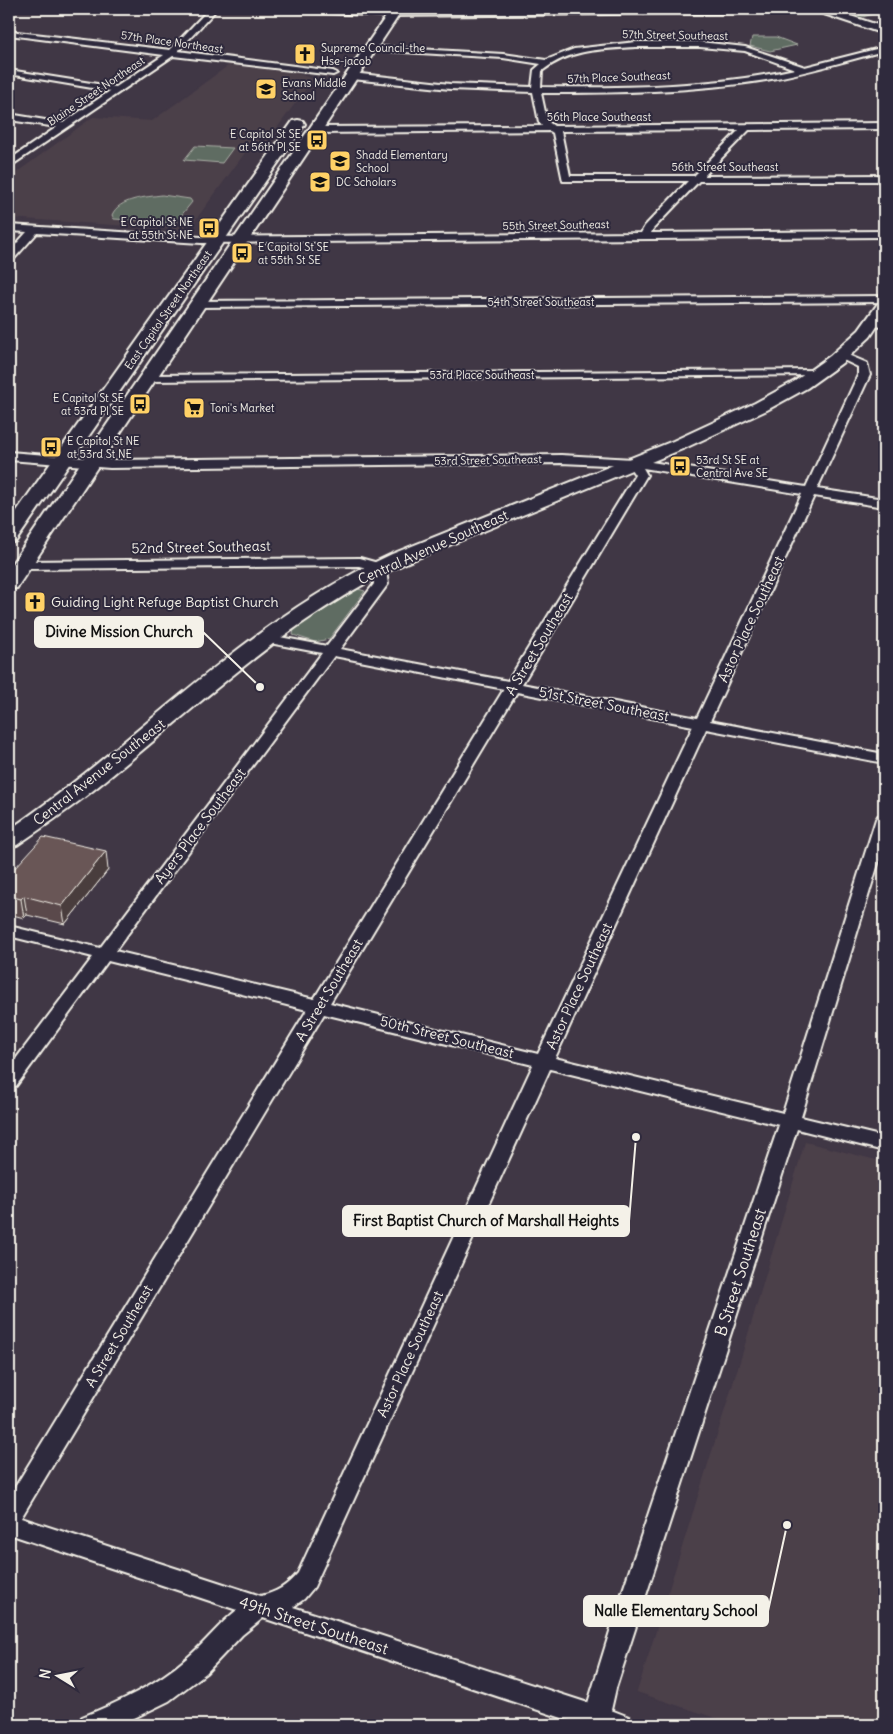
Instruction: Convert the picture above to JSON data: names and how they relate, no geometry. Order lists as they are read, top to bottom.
{
  "streets": {
    "main road": ["East Capitol Street Northeast", "Central Avenue Southeast"],
    "street": [
      "57th Street Southeast",
      "57th Place Northeast",
      "57th Place Southeast",
      "Blaine Street Northeast",
      "56th Place Southeast",
      "56th Street Southeast",
      "55th Street Southeast",
      "54th Street Southeast",
      "53rd Place Southeast",
      "53rd Street Southeast",
      "52nd Street Southeast",
      "Astor Place Southeast",
      "A Street Southeast",
      "51st Street Southeast",
      "Ayers Place Southeast",
      "50th Street Southeast",
      "B Street Southeast",
      "49th Street Southeast"
    ]
  },
  "crossings": [
    ["57th Street Southeast", "57th Place Southeast"],
    ["57th Place Northeast", "Blaine Street Northeast"],
    ["56th Place Southeast", "56th Street Southeast"],
    ["55th Street Southeast", "East Capitol Street Northeast"],
    ["54th Street Southeast", "Central Avenue Southeast"],
    ["East Capitol Street Northeast", "53rd Street Southeast"],
    ["53rd Place Southeast", "Central Avenue Southeast"],
    ["53rd Street Southeast", "Central Avenue Southeast"],
    ["53rd Street Southeast", "Astor Place Southeast"],
    ["53rd Street Southeast", "A Street Southeast"],
    ["52nd Street Southeast", "Central Avenue Southeast"],
    ["52nd Street Southeast", "Ayers Place Southeast"],
    ["Central Avenue Southeast", "Astor Place Southeast"],
    ["Central Avenue Southeast", "A Street Southeast"],
    ["Central Avenue Southeast", "51st Street Southeast"],
    ["Central Avenue Southeast", "Ayers Place Southeast"],
    ["Astor Place Southeast", "51st Street Southeast"],
    ["Astor Place Southeast", "50th Street Southeast"],
    ["Astor Place Southeast", "49th Street Southeast"],
    ["A Street Southeast", "51st Street Southeast"],
    ["A Street Southeast", "50th Street Southeast"],
    ["51st Street Southeast", "Ayers Place Southeast"],
    ["Ayers Place Southeast", "50th Street Southeast"],
    ["50th Street Southeast", "B Street Southeast"],
    ["B Street Southeast", "49th Street Southeast"]
  ],
  "places": {
    "church": ["Supreme Council-the Hse-jacob", "Guiding Light Refuge Baptist Church"],
    "school or university": ["Evans Middle School", "Shadd Elementary School", "DC Scholars"],
    "bus stop": [
      "E Capitol St SE at 56th Pl SE",
      "E Capitol St NE at 55th St NE",
      "E Capitol St SE at 55th St SE",
      "E Capitol St SE at 53rd Pl SE",
      "E Capitol St NE at 53rd St NE",
      "53rd St SE at Central Ave SE"
    ],
    "supermarket": ["Toni's Market"],
    "other": ["Divine Mission Church", "First Baptist Church of Marshall Heights", "Nalle Elementary School"]
  },
  "north": "left"
}
